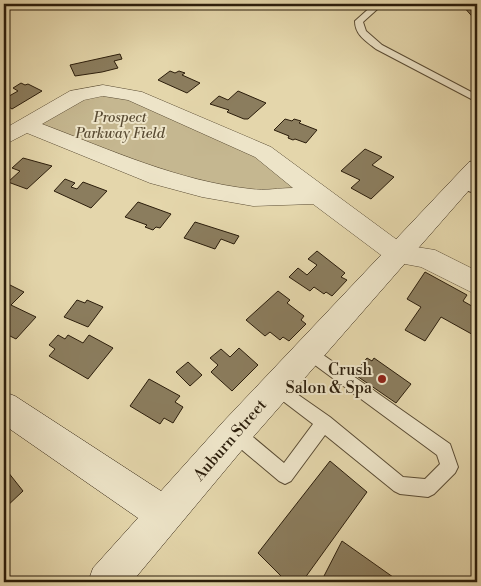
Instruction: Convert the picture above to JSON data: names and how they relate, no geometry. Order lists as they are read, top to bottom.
{
  "streets": {
    "street": ["Auburn Street"]
  },
  "parks": ["Prospect Parkway Field"],
  "places": ["Crush Salon & Spa"]
}
